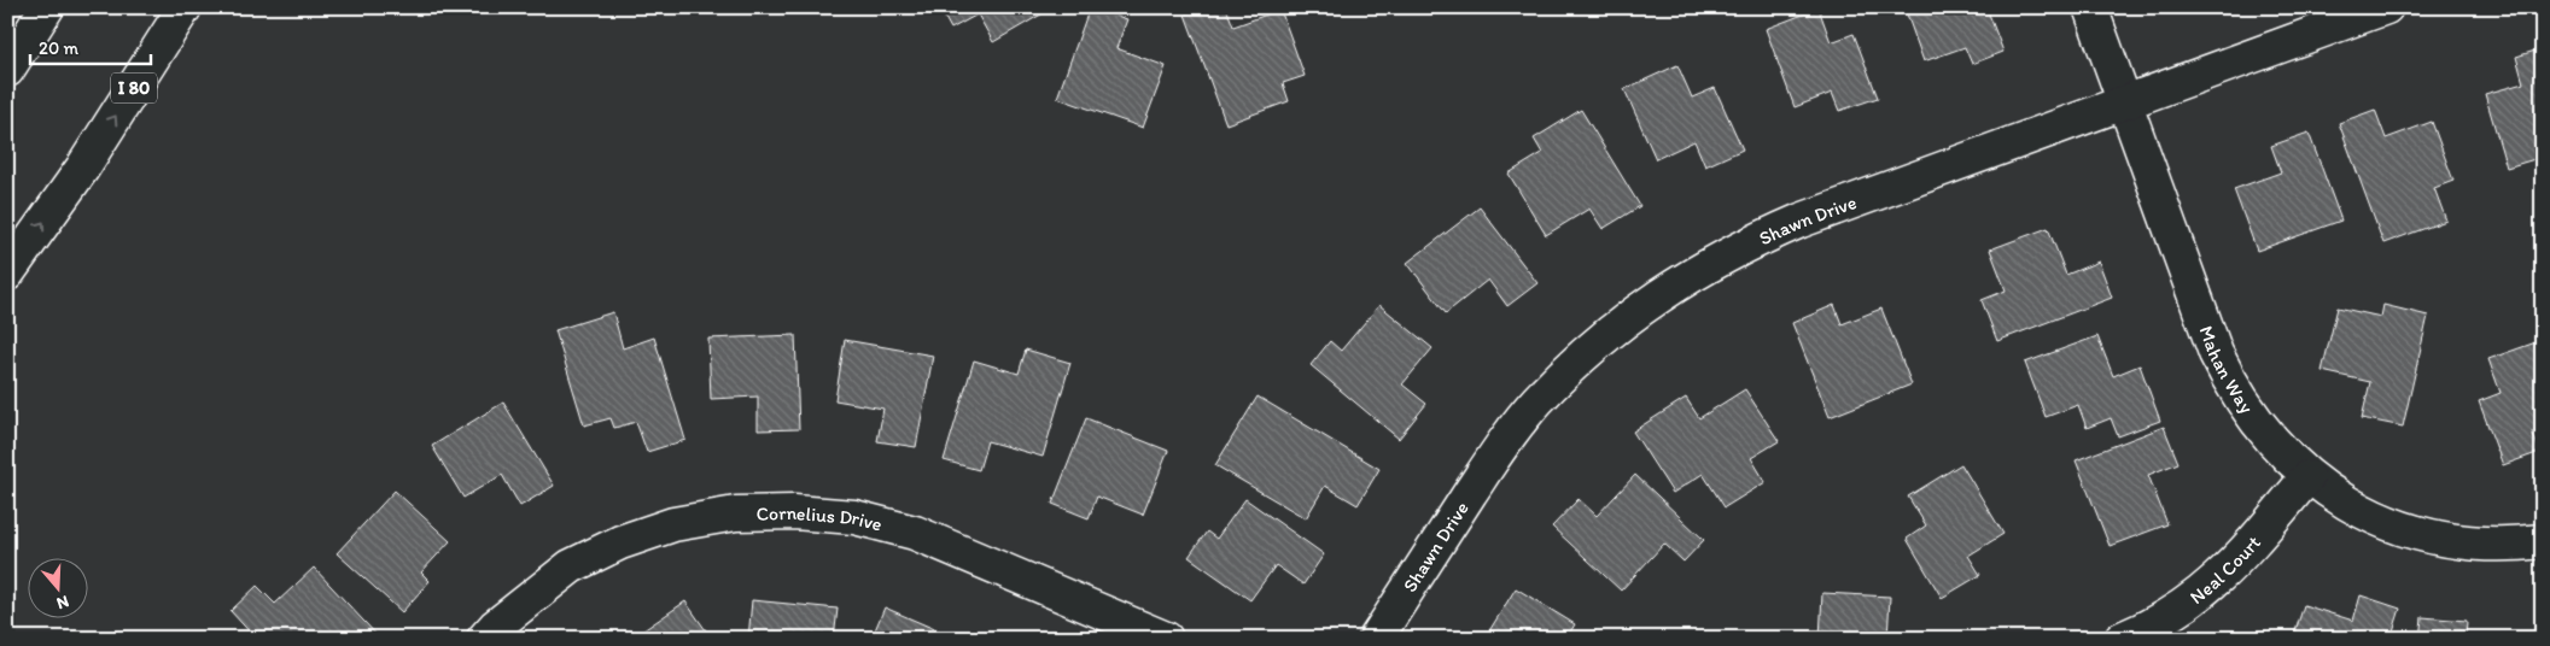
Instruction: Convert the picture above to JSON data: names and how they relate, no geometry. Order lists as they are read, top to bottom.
{
  "streets": {
    "main road": [
      "I 80",
      "Shawn Drive",
      "Mahan Way",
      "Cornelius Drive",
      "Neal Court"
    ]
  },
  "crossings": [
    ["Shawn Drive", "Mahan Way"],
    ["Mahan Way", "Neal Court"]
  ],
  "scale_bar": "20 m",
  "north": "bottom"
}
